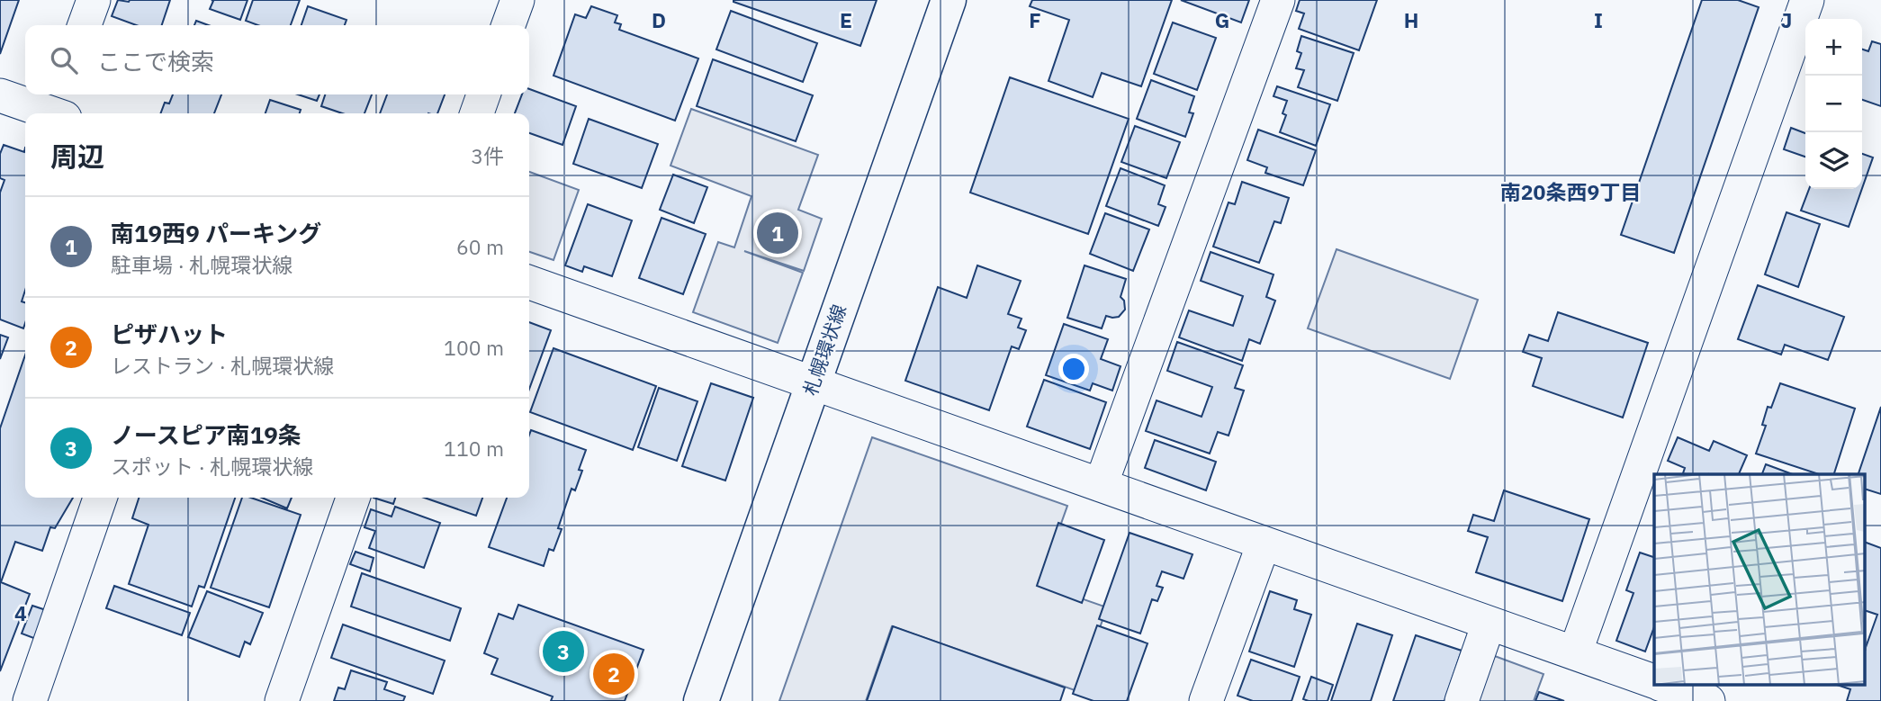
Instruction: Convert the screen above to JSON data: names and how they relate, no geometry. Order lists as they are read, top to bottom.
{
  "streets": {
    "main road": ["札幌環状線"]
  },
  "districts": ["南20条西9丁目"],
  "page": {
    "map_buttons": ["+", "−"],
    "search": "ここで検索",
    "heading": ["周辺", "3件"],
    "list": [
      {
        "mark": "1",
        "name": "南19西9 パーキング",
        "note": "駐車場 · 札幌環状線",
        "value": "60 m"
      },
      {
        "mark": "2",
        "name": "ピザハット",
        "note": "レストラン · 札幌環状線",
        "value": "100 m"
      },
      {
        "mark": "3",
        "name": "ノースピア南19条",
        "note": "スポット · 札幌環状線",
        "value": "110 m"
      }
    ],
    "pins": ["1", "3", "2"]
  },
  "grid": {
    "columns": [
      "D",
      "E",
      "F",
      "G",
      "H",
      "I",
      "J"
    ],
    "rows": ["4"]
  }
}
